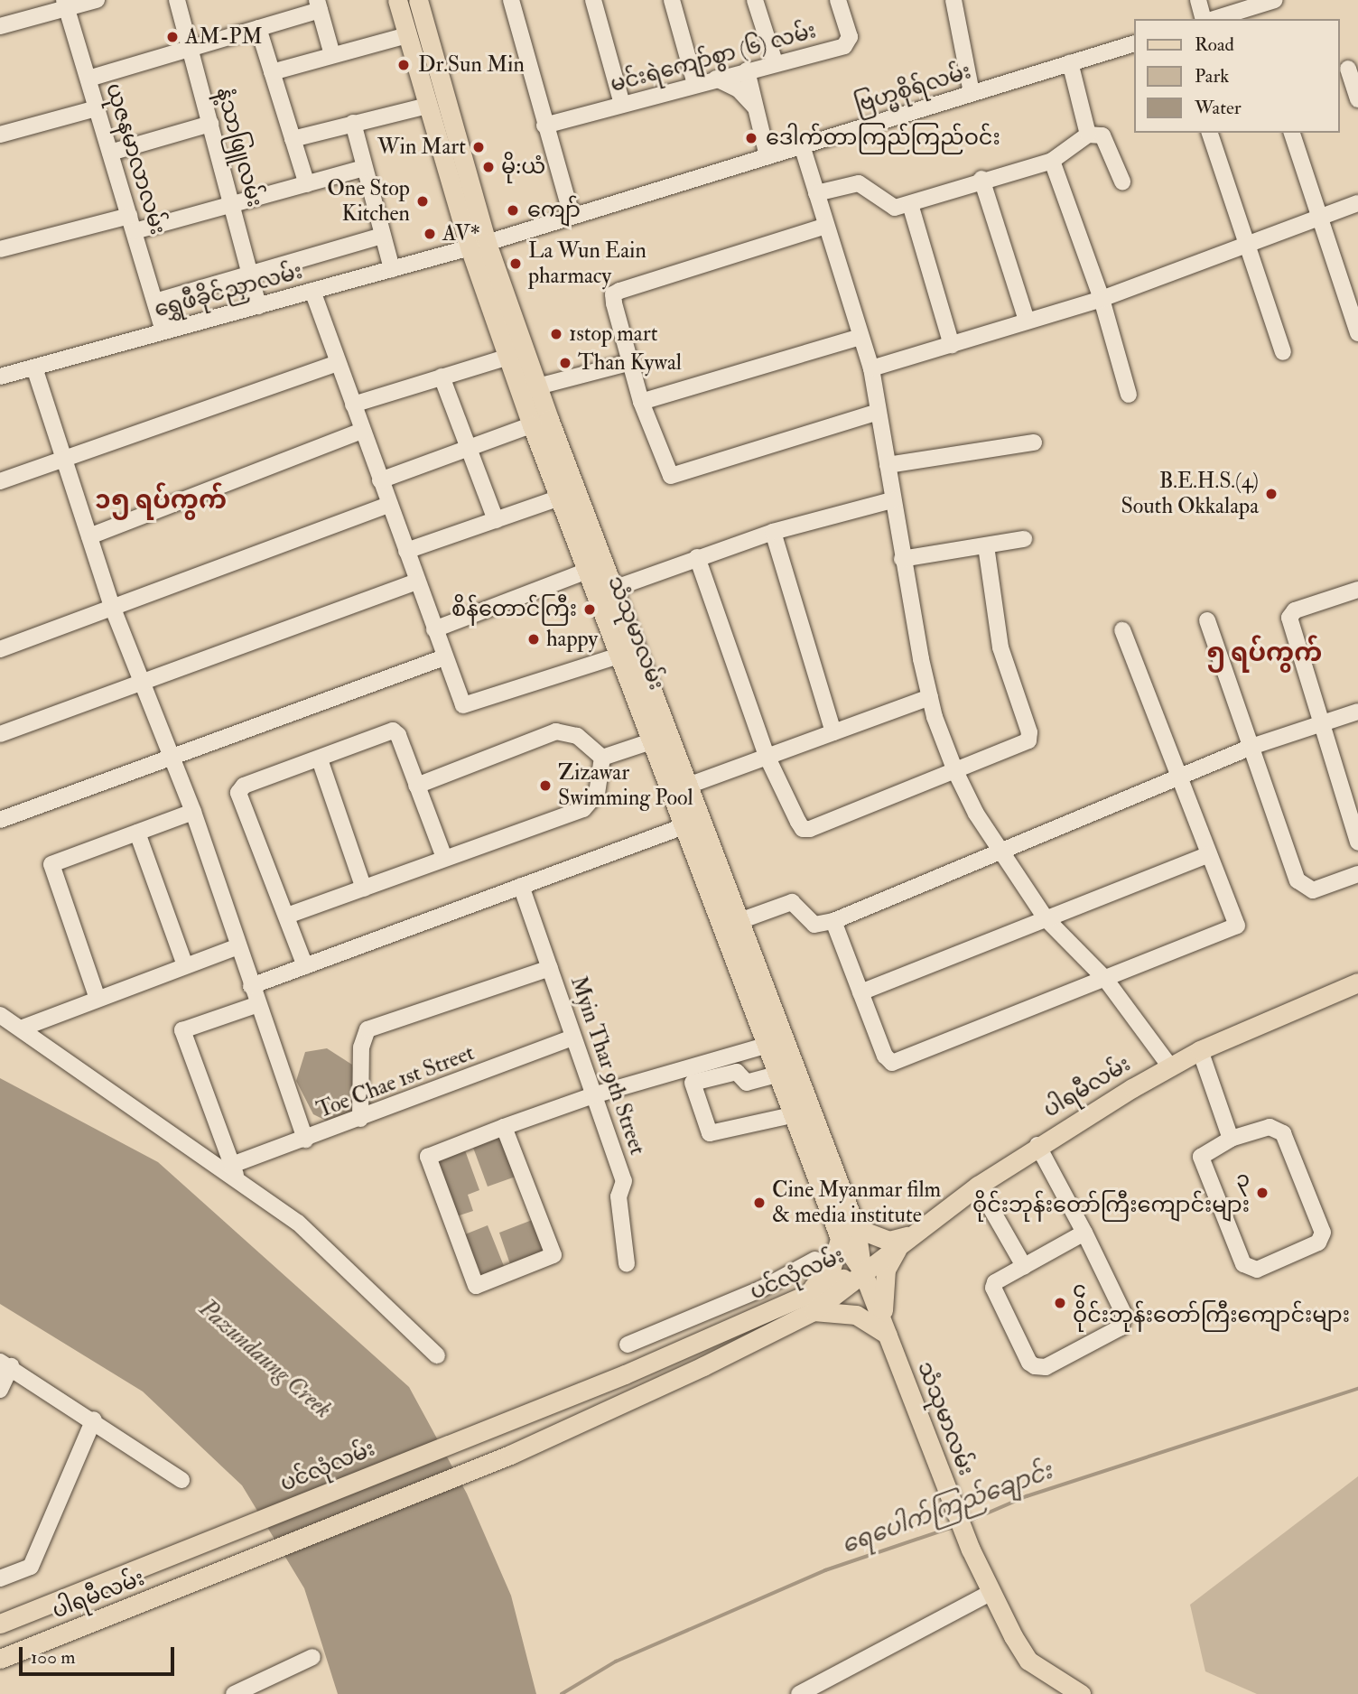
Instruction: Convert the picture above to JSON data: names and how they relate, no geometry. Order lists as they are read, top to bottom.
{
  "streets": {
    "main road": ["သံသုမာလမ်း", "ပါရမီလမ်း", "ပင်လုံလမ်း"],
    "street": [
      "မင်းရဲကျော်စွာ (၆) လမ်း",
      "ဗြဟ္မစိုရ်လမ်း",
      "နံ့သာဖြူလမ်း",
      "ယုဇနမာလာလမ်း",
      "ရွှေဖီခိုင်ညှာလမ်း",
      "Myin Thar 9th Street",
      "Toe Chae 1st Street"
    ]
  },
  "crossings": [
    ["ဗြဟ္မစိုရ်လမ်း", "ရွှေဖီခိုင်ညှာလမ်း"],
    ["ဗြဟ္မစိုရ်လမ်း", "သံသုမာလမ်း"],
    ["နံ့သာဖြူလမ်း", "ရွှေဖီခိုင်ညှာလမ်း"],
    ["ယုဇနမာလာလမ်း", "ရွှေဖီခိုင်ညှာလမ်း"],
    ["ရွှေဖီခိုင်ညှာလမ်း", "သံသုမာလမ်း"],
    ["သံသုမာလမ်း", "ပါရမီလမ်း"],
    ["သံသုမာလမ်း", "ပင်လုံလမ်း"],
    ["Myin Thar 9th Street", "Toe Chae 1st Street"],
    ["ပါရမီလမ်း", "ပင်လုံလမ်း"]
  ],
  "districts": ["၁၅ ရပ်ကွက်", "၅ ရပ်ကွက်"],
  "water": ["Pazundaung Creek", "ရေပေါက်ကြည်ချောင်း"],
  "places": [
    "AM-PM",
    "Dr.Sun Min",
    "ဒေါက်တာကြည်ကြည်ဝင်း",
    "Win Mart",
    "မို:ယံ",
    "One Stop Kitchen",
    "ကျော်",
    "AV*",
    "La Wun Eain pharmacy",
    "1stop mart",
    "Than Kywal",
    "B.E.H.S.(4) South Okkalapa",
    "စိန်တောင်ကြီး",
    "happy",
    "Zizawar Swimming Pool",
    "၃ ဝိုင်းဘုန်းတော်ကြီးကျောင်းများ",
    "Cine Myanmar film & media institute",
    "၄ ဝိုင်းဘုန်းတော်ကြီးကျောင်းများ"
  ],
  "legend": ["Road", "Park", "Water"],
  "scale_bar": "100 m"
}
